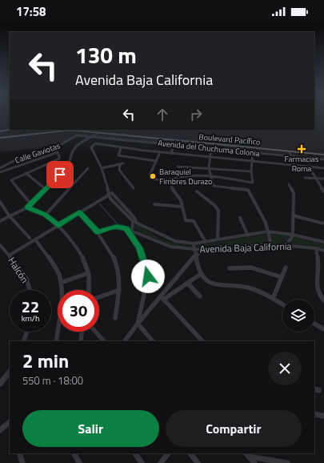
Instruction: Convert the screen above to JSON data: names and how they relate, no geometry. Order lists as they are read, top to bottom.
{
  "streets": {
    "main road": ["Boulevard Pacífico"],
    "street": [
      "Avenida del Chuchuma Colonia",
      "Calle Gaviotas",
      "Avenida Baja California",
      "Halcón"
    ]
  },
  "crossings": [
    ["Avenida del Chuchuma Colonia", "Calle Gaviotas"]
  ],
  "places": {
    "health": ["Farmacias Roma"],
    "other": ["Baraquiel Fimbres Durazo"]
  },
  "page": {
    "status": "17:58",
    "turn": ["130 m", "Avenida Baja California"],
    "speed": "22 km/h",
    "limit": "30",
    "heading": ["2 min", "550 m · 18:00"],
    "buttons": ["Salir", "Compartir"]
  }
}
